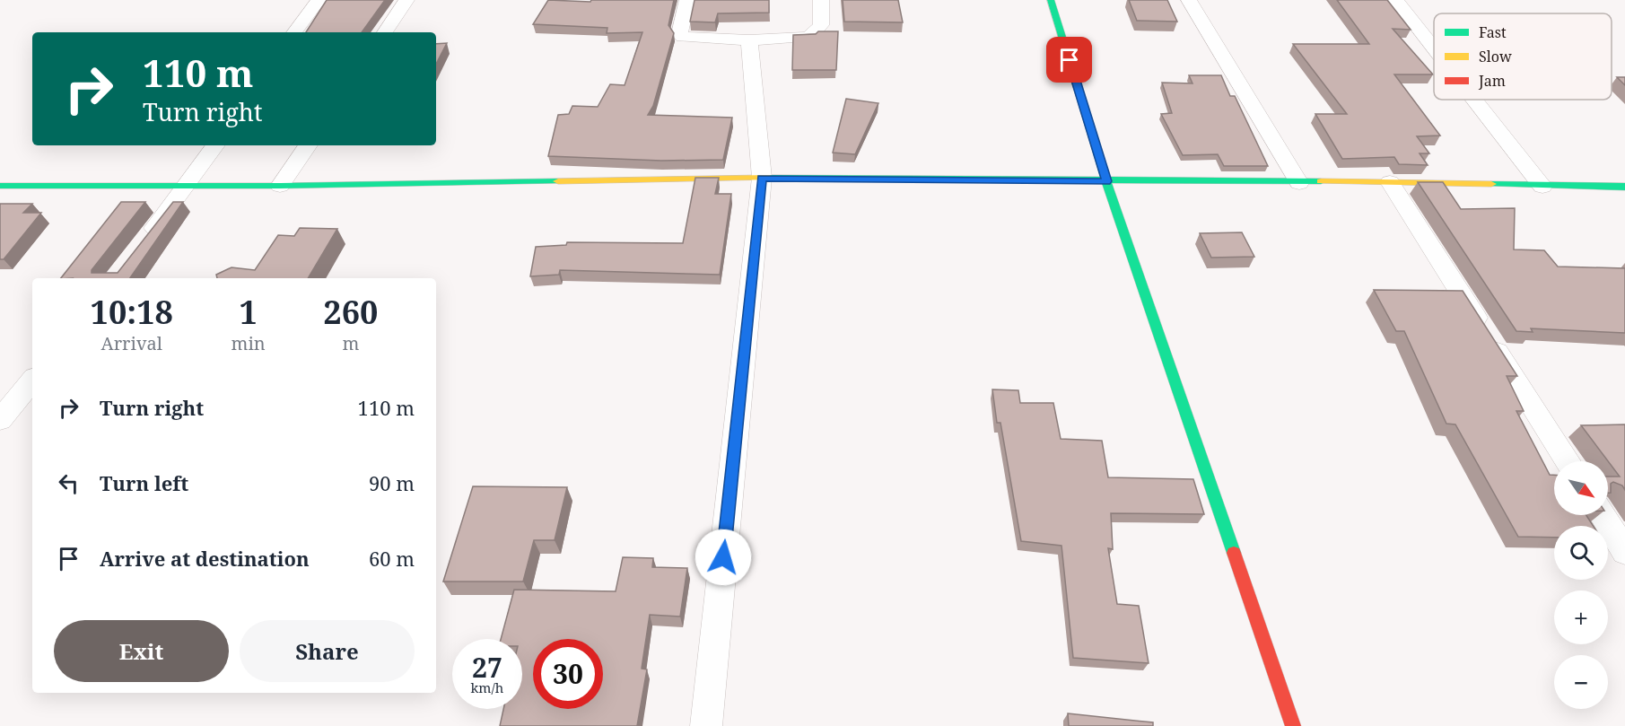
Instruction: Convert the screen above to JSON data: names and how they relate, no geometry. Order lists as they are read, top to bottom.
{
  "legend": ["Fast", "Slow", "Jam"],
  "north": "bottom right",
  "page": {
    "turn": ["110 m", "Turn right"],
    "eta": [
      "10:18",
      "Arrival",
      "1",
      "min",
      "260",
      "m"
    ],
    "list": [
      {
        "name": "Turn right",
        "value": "110 m"
      },
      {
        "name": "Turn left",
        "value": "90 m"
      },
      {
        "name": "Arrive at destination",
        "value": "60 m"
      }
    ],
    "map_buttons": ["+", "−"],
    "buttons": ["Exit", "Share"],
    "speed": "27 km/h",
    "limit": "30"
  }
}
